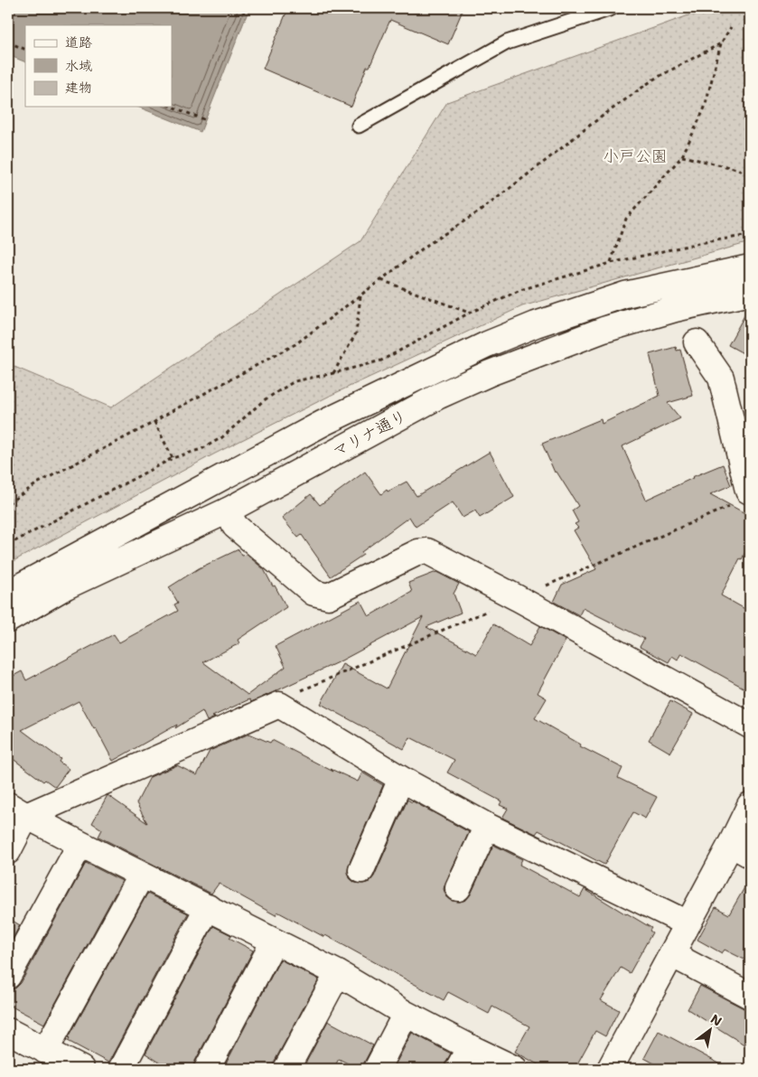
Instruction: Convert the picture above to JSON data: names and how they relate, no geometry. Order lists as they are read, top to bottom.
{
  "streets": {
    "street": ["マリナ通り"]
  },
  "parks": ["小戸公園"],
  "legend": ["道路", "水域", "建物"],
  "north": "top right"
}
